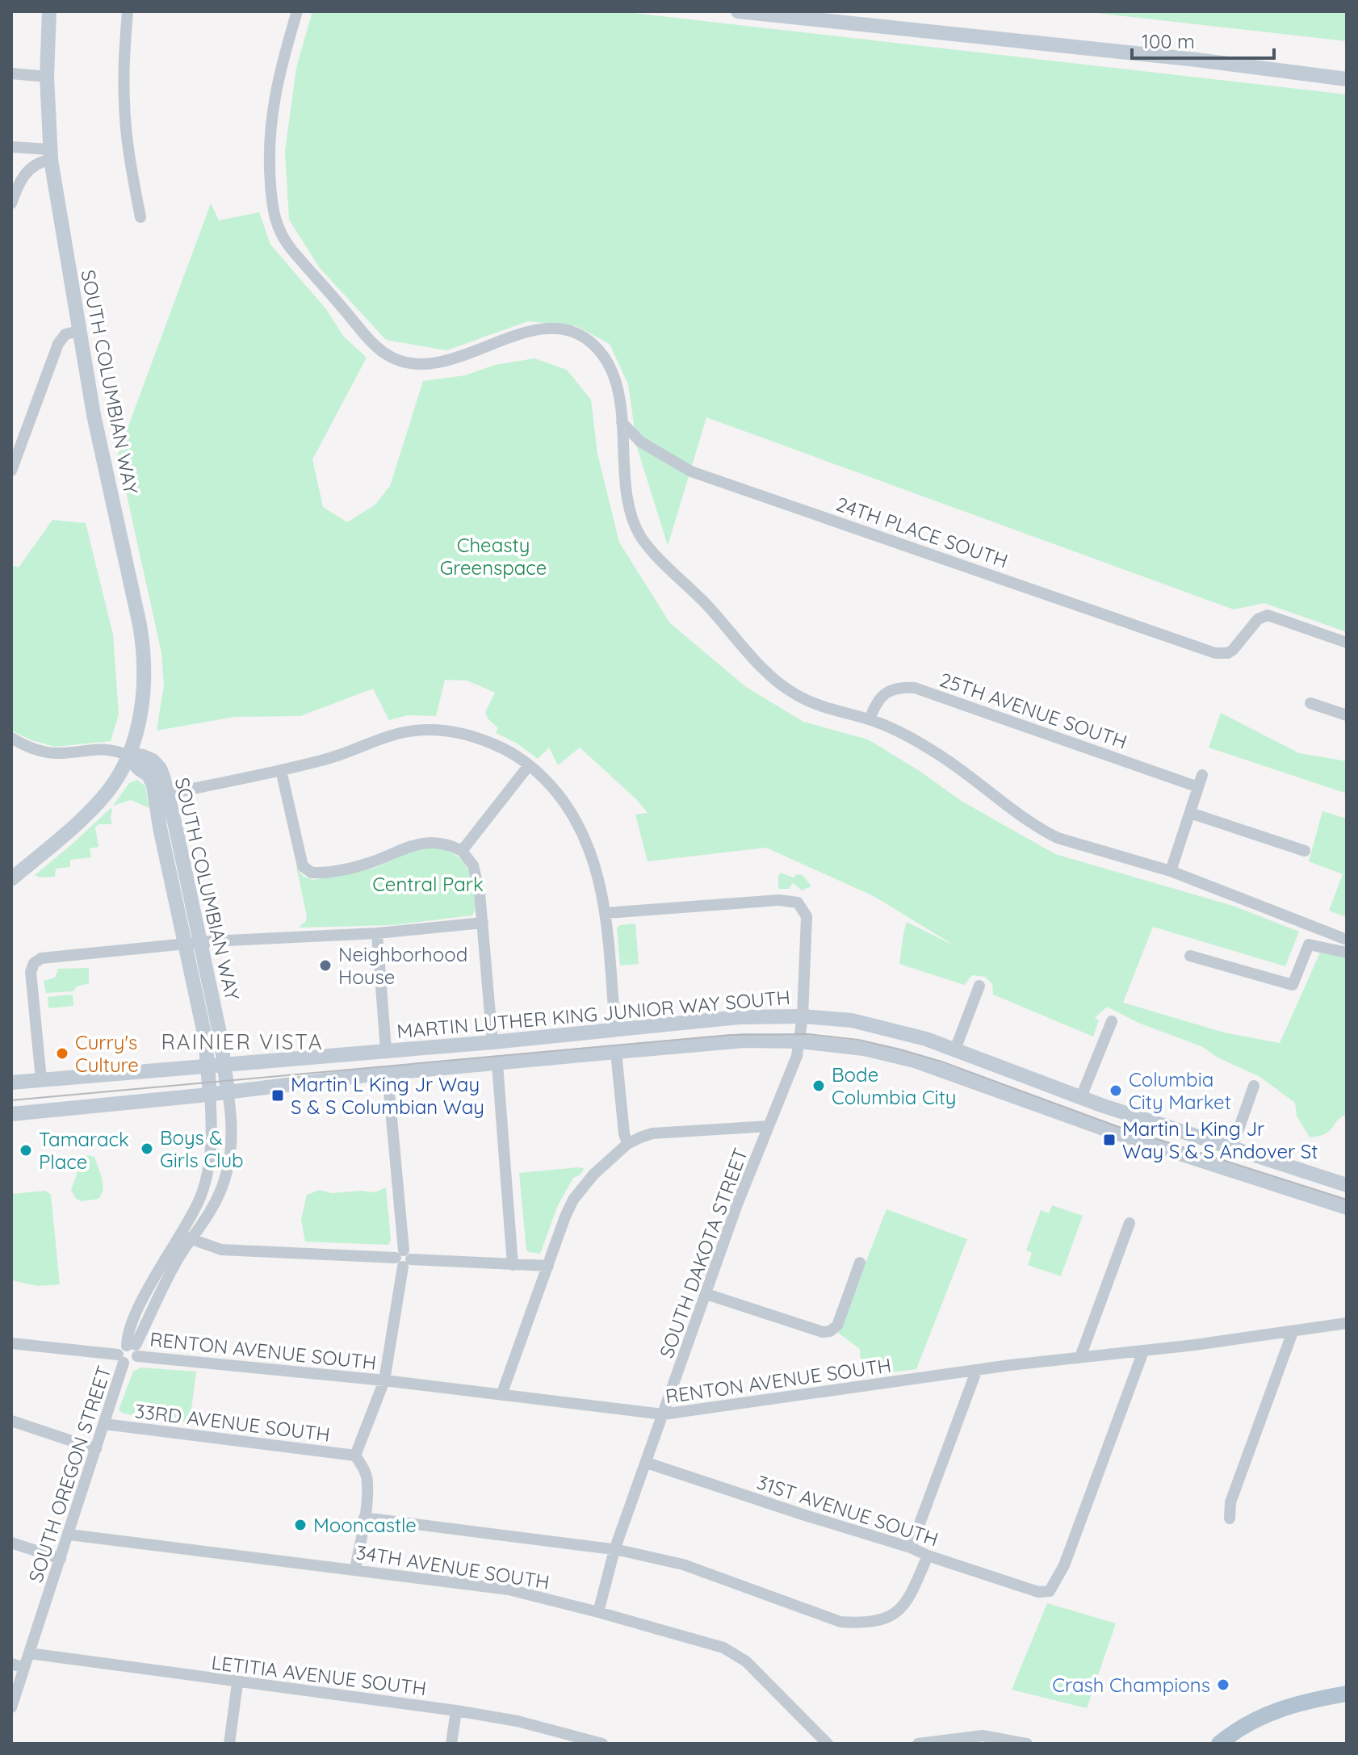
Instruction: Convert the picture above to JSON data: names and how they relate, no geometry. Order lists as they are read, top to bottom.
{
  "streets": {
    "main road": ["SOUTH COLUMBIAN WAY", "MARTIN LUTHER KING JUNIOR WAY SOUTH"],
    "street": [
      "24TH PLACE SOUTH",
      "25TH AVENUE SOUTH",
      "SOUTH DAKOTA STREET",
      "RENTON AVENUE SOUTH",
      "33RD AVENUE SOUTH",
      "SOUTH OREGON STREET",
      "31ST AVENUE SOUTH",
      "34TH AVENUE SOUTH",
      "LETITIA AVENUE SOUTH"
    ]
  },
  "crossings": [
    ["SOUTH COLUMBIAN WAY", "MARTIN LUTHER KING JUNIOR WAY SOUTH"],
    ["SOUTH COLUMBIAN WAY", "SOUTH OREGON STREET"],
    ["MARTIN LUTHER KING JUNIOR WAY SOUTH", "SOUTH DAKOTA STREET"],
    ["MARTIN LUTHER KING JUNIOR WAY SOUTH", "SOUTH OREGON STREET"],
    ["SOUTH DAKOTA STREET", "RENTON AVENUE SOUTH"],
    ["SOUTH DAKOTA STREET", "31ST AVENUE SOUTH"],
    ["SOUTH DAKOTA STREET", "34TH AVENUE SOUTH"],
    ["RENTON AVENUE SOUTH", "SOUTH OREGON STREET"],
    ["RENTON AVENUE SOUTH", "31ST AVENUE SOUTH"],
    ["33RD AVENUE SOUTH", "SOUTH OREGON STREET"],
    ["SOUTH OREGON STREET", "34TH AVENUE SOUTH"],
    ["SOUTH OREGON STREET", "LETITIA AVENUE SOUTH"]
  ],
  "districts": ["RAINIER VISTA"],
  "parks": ["Cheasty Greenspace", "Central Park"],
  "places": {
    "other": [
      "Neighborhood House",
      "Curry's Culture",
      "Bode Columbia City",
      "Columbia City Market",
      "Boys & Girls Club",
      "Tamarack Place",
      "Mooncastle",
      "Crash Champions"
    ],
    "transit": ["Martin L King Jr Way S & S Columbian Way", "Martin L King Jr Way S & S Andover St"]
  },
  "scale_bar": "100 m"
}
